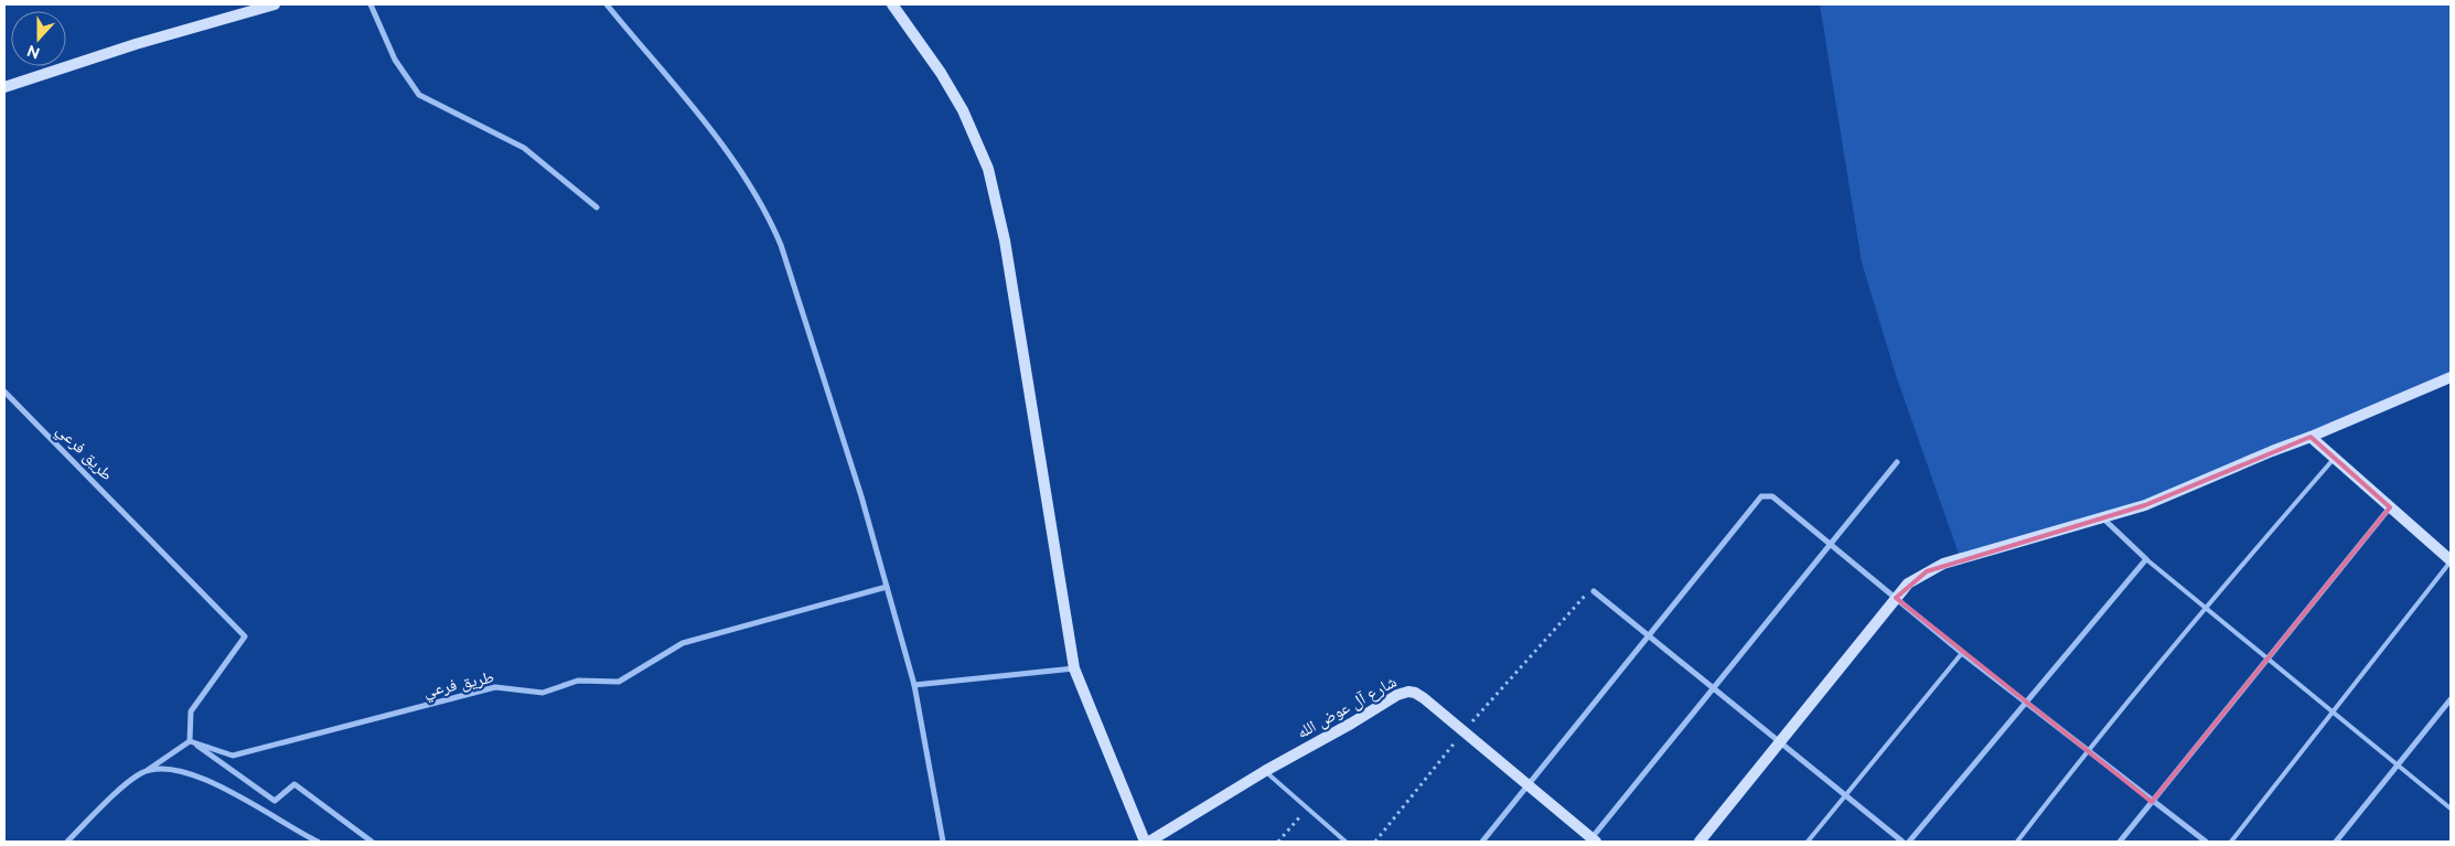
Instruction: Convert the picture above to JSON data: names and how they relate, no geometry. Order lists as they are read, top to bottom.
{
  "streets": {
    "street": ["طريق فرعي", "شارع آل عوض الله"]
  },
  "north": "bottom"
}
